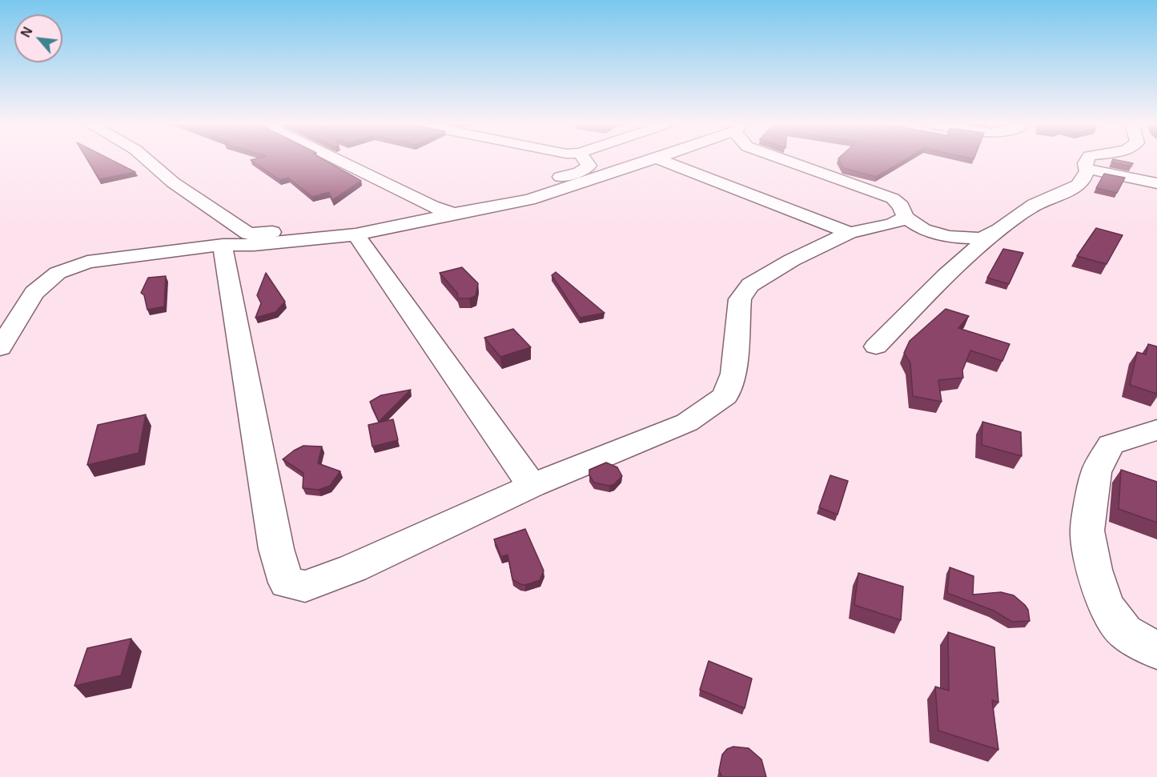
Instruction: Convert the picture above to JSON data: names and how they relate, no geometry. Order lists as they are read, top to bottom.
{
  "north": "top left"
}
